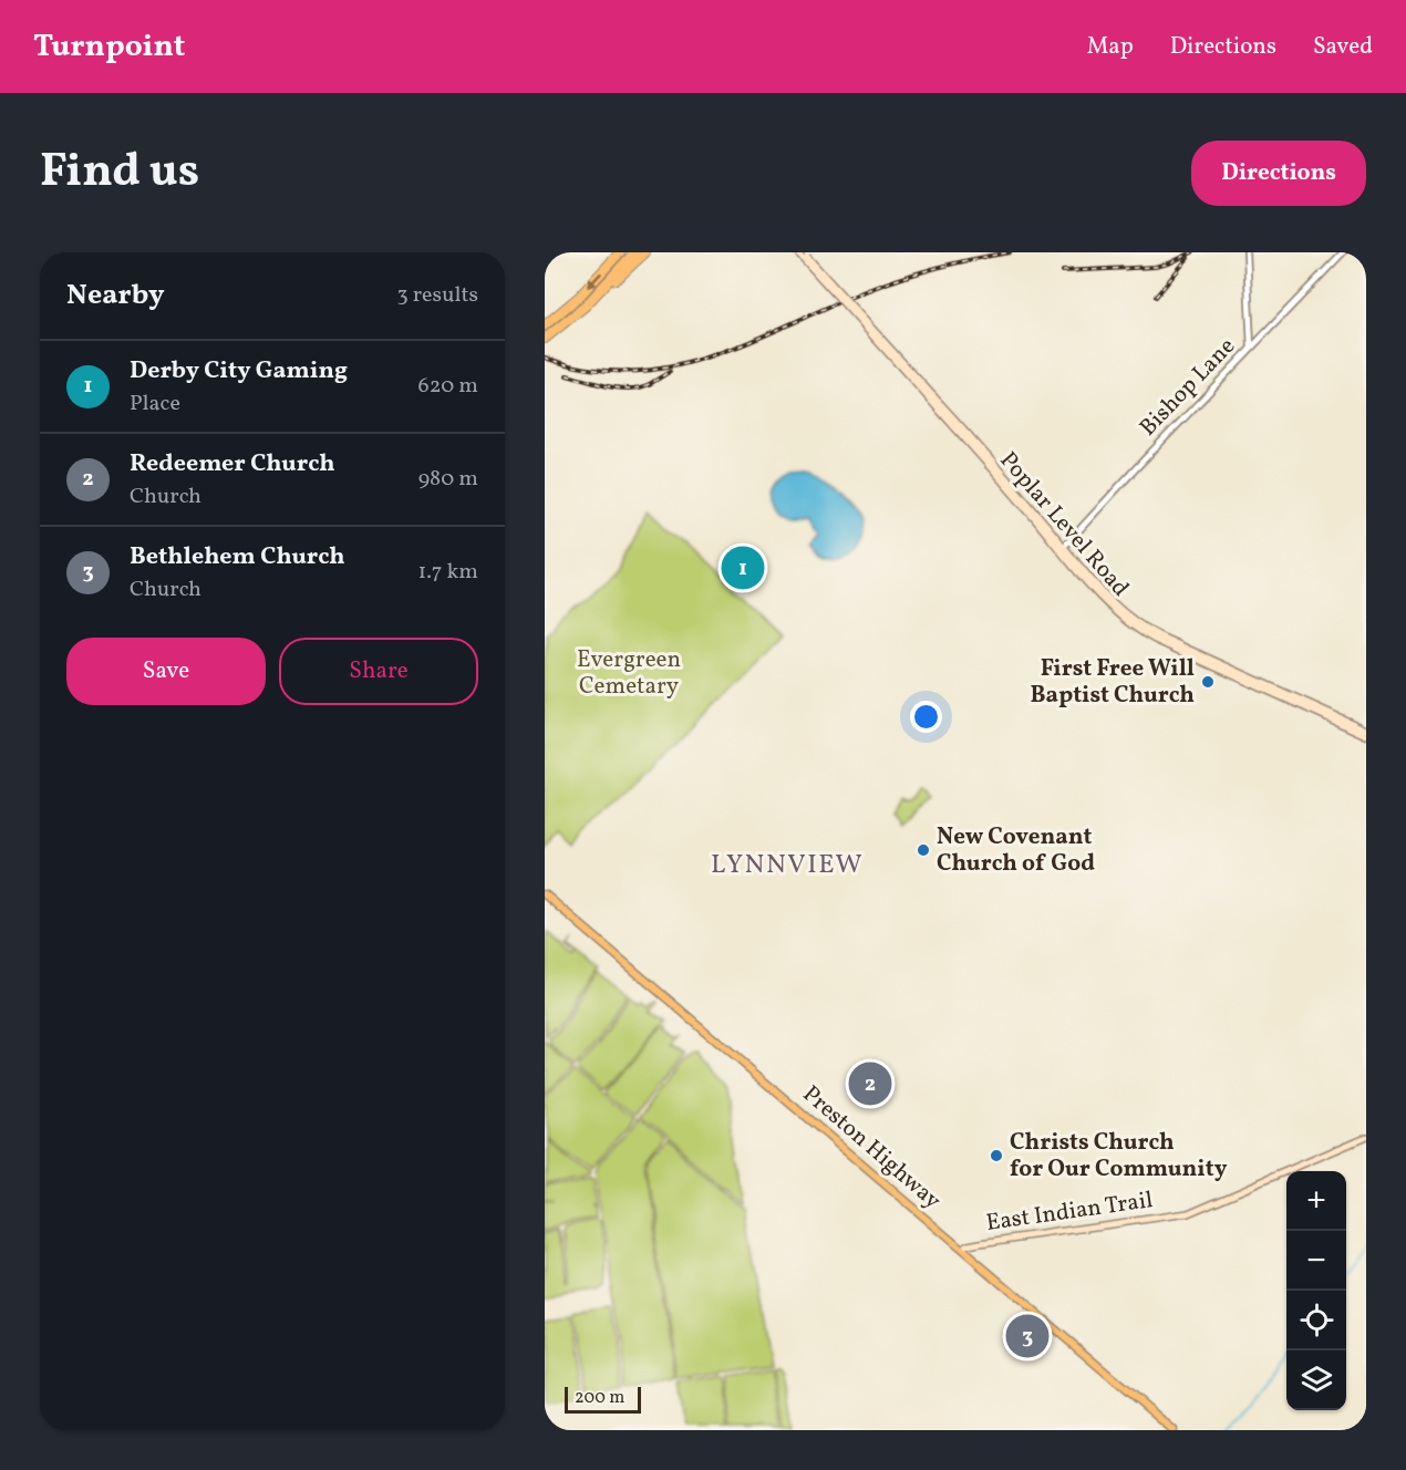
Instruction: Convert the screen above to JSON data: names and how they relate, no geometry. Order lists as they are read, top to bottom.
{
  "streets": {
    "main road": ["Poplar Level Road", "Preston Highway", "East Indian Trail"],
    "street": ["Bishop Lane"]
  },
  "crossings": [
    ["Bishop Lane", "Poplar Level Road"],
    ["Preston Highway", "East Indian Trail"]
  ],
  "districts": ["LYNNVIEW"],
  "parks": ["Evergreen Cemetary"],
  "places": ["First Free Will Baptist Church", "New Covenant Church of God", "Christs Church for Our Community"],
  "scale_bar": "200 m",
  "page": {
    "header": "Turnpoint",
    "nav": ["Map", "Directions", "Saved"],
    "title": "Find us",
    "buttons": [
      "Directions",
      ["Save", "Share"]
    ],
    "heading": ["Nearby", "3 results"],
    "list": [
      {
        "mark": "1",
        "name": "Derby City Gaming",
        "note": "Place",
        "value": "620 m"
      },
      {
        "mark": "2",
        "name": "Redeemer Church",
        "note": "Church",
        "value": "980 m"
      },
      {
        "mark": "3",
        "name": "Bethlehem Church",
        "note": "Church",
        "value": "1.7 km"
      }
    ],
    "pins": ["1", "2", "3"],
    "map_buttons": ["+", "−"],
    "scale": "200 m"
  }
}
